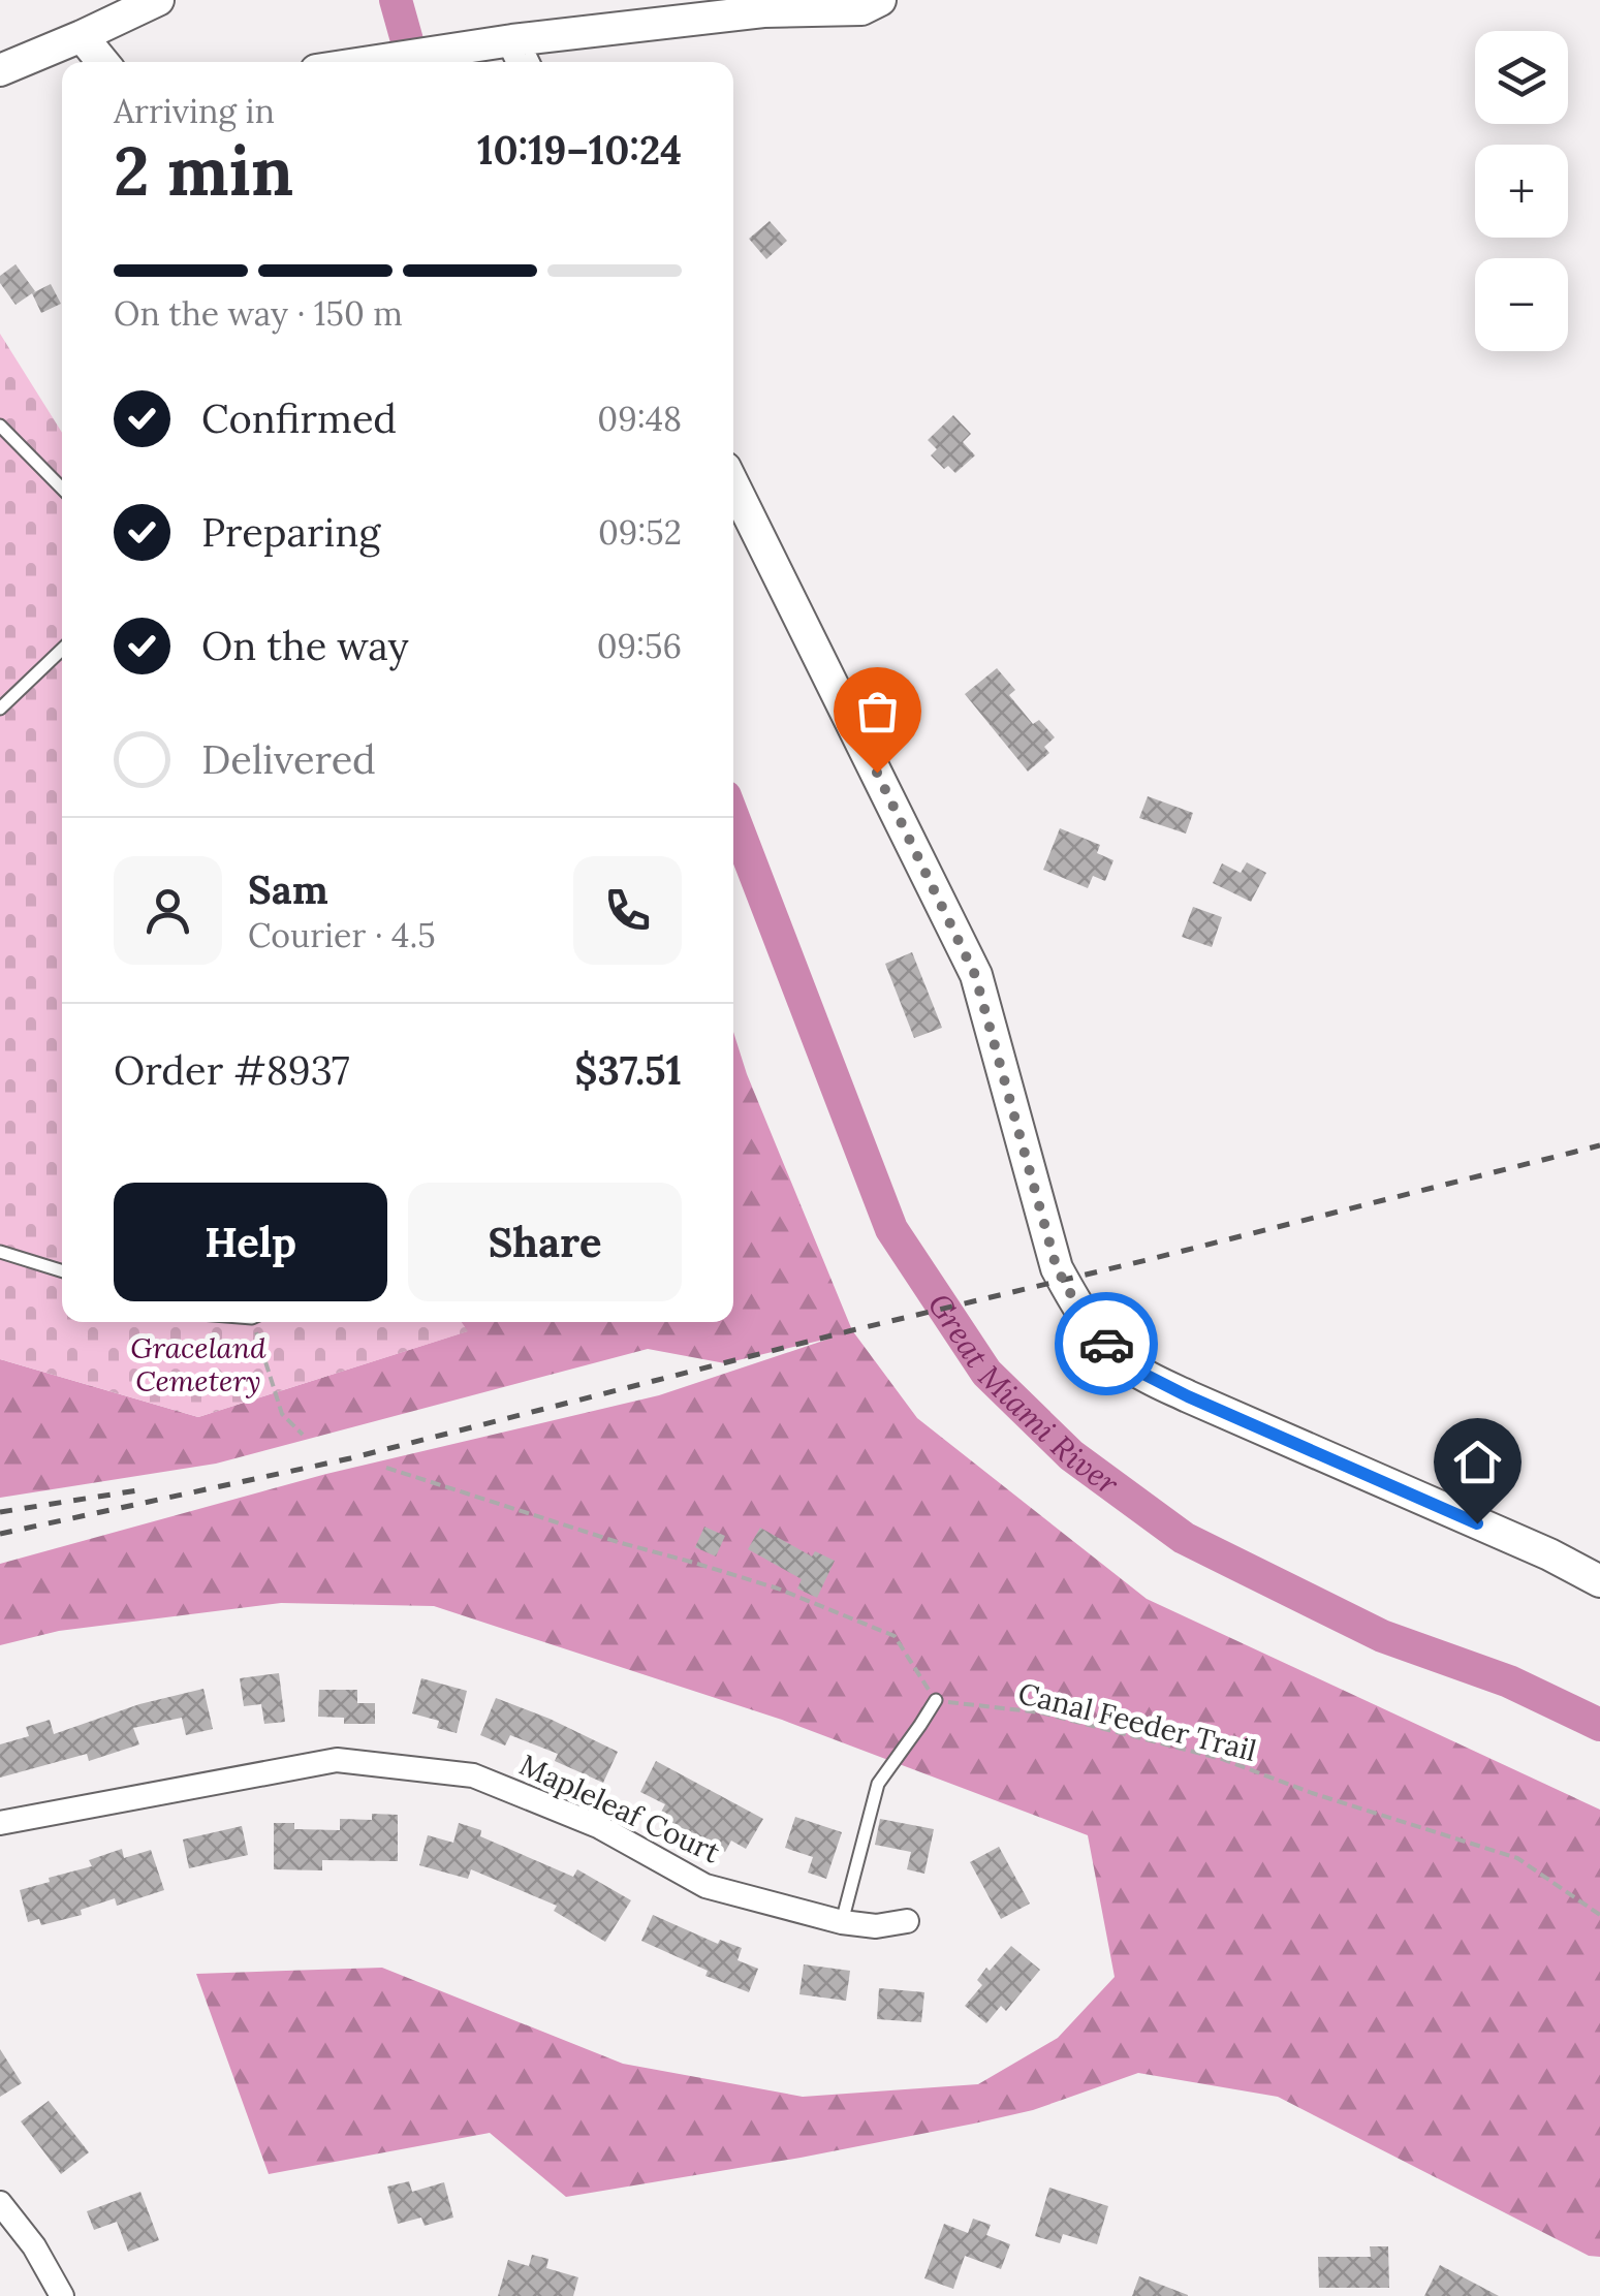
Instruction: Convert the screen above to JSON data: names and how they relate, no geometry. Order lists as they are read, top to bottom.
{
  "streets": {
    "street": ["Mapleleaf Court"],
    "path": ["Canal Feeder Trail"]
  },
  "water": ["Great Miami River"],
  "parks": ["Graceland Cemetery"],
  "page": {
    "map_buttons": ["+", "−"],
    "heading": ["2 min", "Arriving in", "10:19–10:24"],
    "panel": [
      "Sam",
      "Courier · 4.5",
      "Order #8937",
      "$37.51"
    ],
    "bar": "On the way · 150 m",
    "list": [
      ["Confirmed", "09:48"],
      ["Preparing", "09:52"],
      ["On the way", "09:56"],
      "Delivered"
    ],
    "buttons": ["Help", "Share"]
  }
}
